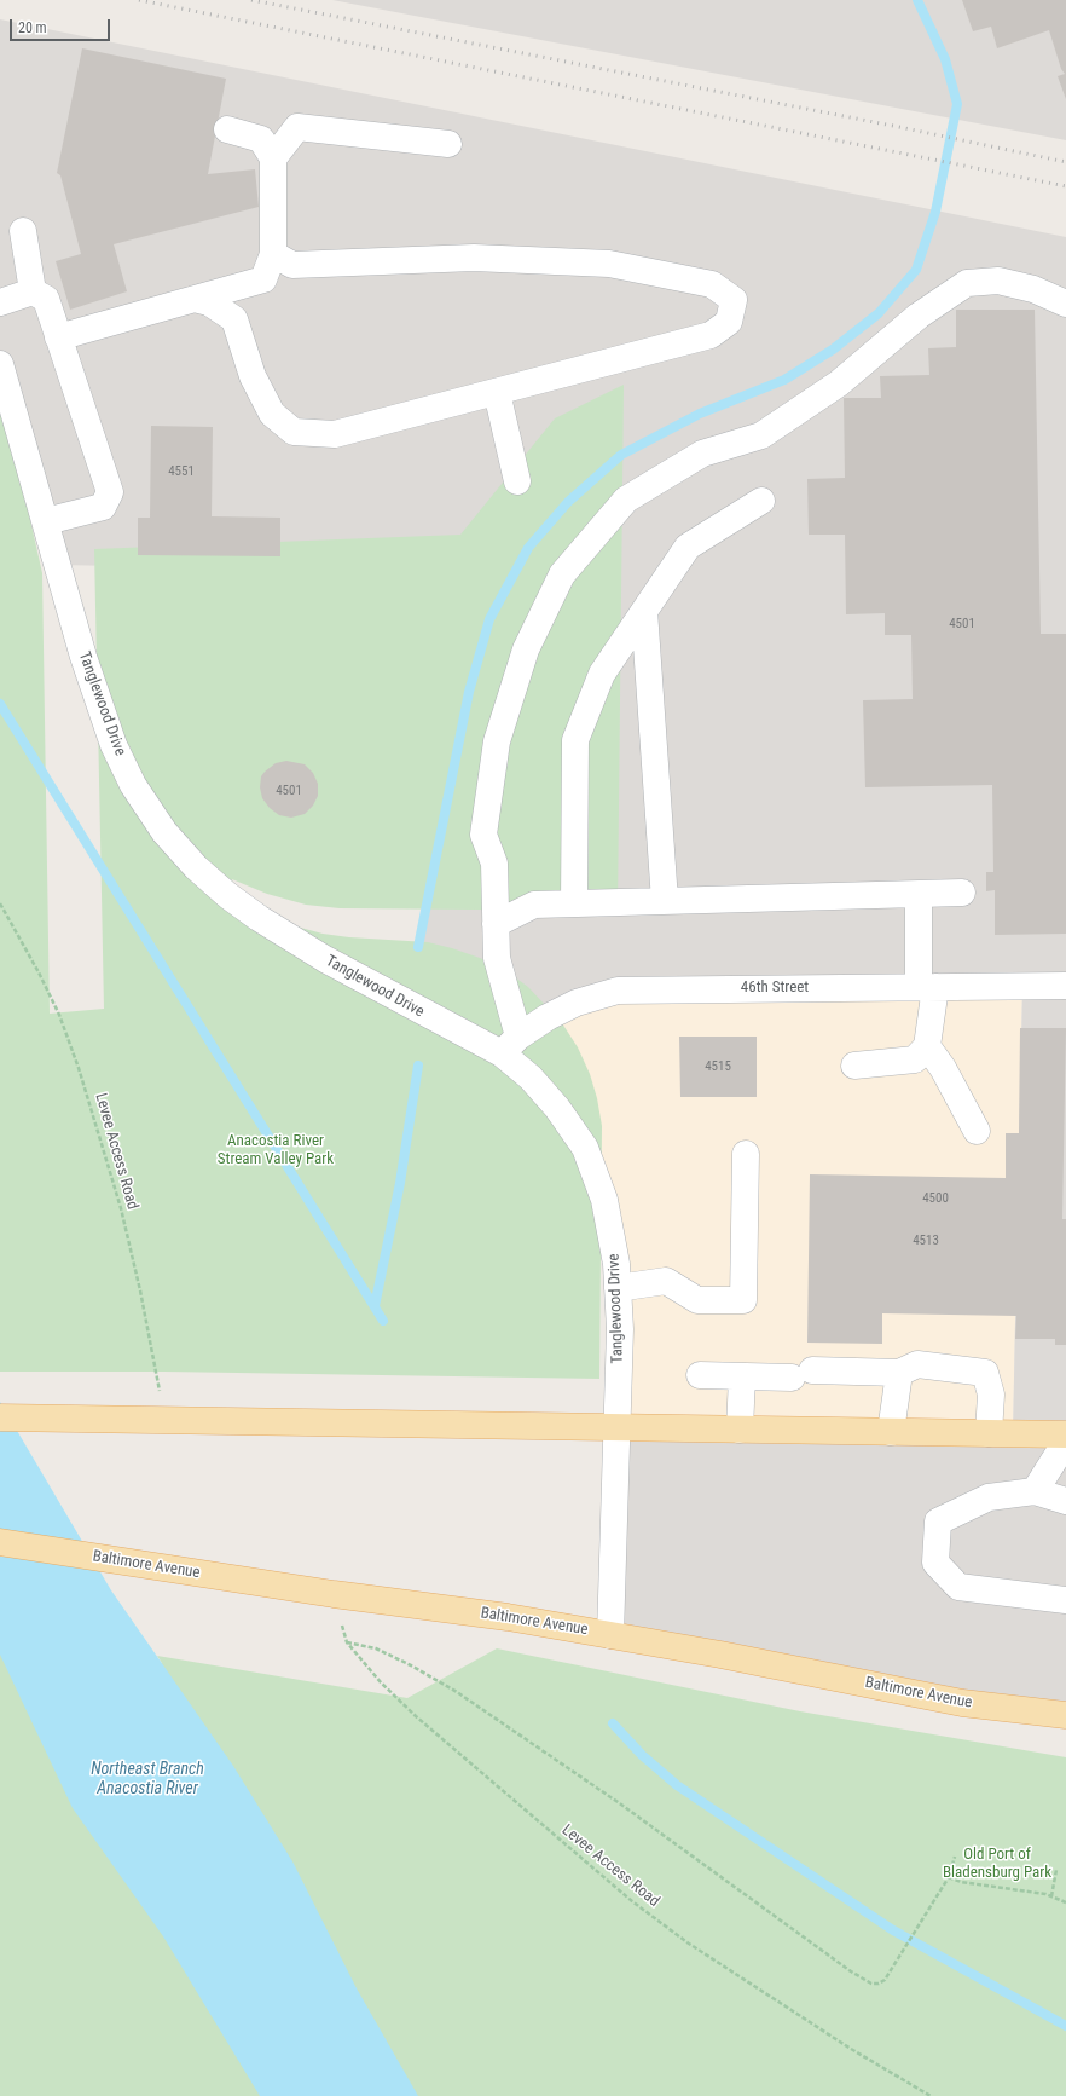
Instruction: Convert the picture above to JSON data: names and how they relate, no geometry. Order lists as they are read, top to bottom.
{
  "streets": {
    "main road": ["Baltimore Avenue"],
    "street": ["Tanglewood Drive", "46th Street"],
    "path": ["Levee Access Road"]
  },
  "crossings": [
    ["Tanglewood Drive", "46th Street"],
    ["Tanglewood Drive", "Baltimore Avenue"],
    ["Levee Access Road", "Baltimore Avenue"]
  ],
  "water": ["Northeast Branch Anacostia River"],
  "parks": ["Anacostia River Stream Valley Park", "Old Port of Bladensburg Park"],
  "house_numbers": [
    "4551",
    "4501",
    "4501",
    "4515",
    "4500",
    "4513"
  ],
  "scale_bar": "20 m"
}
